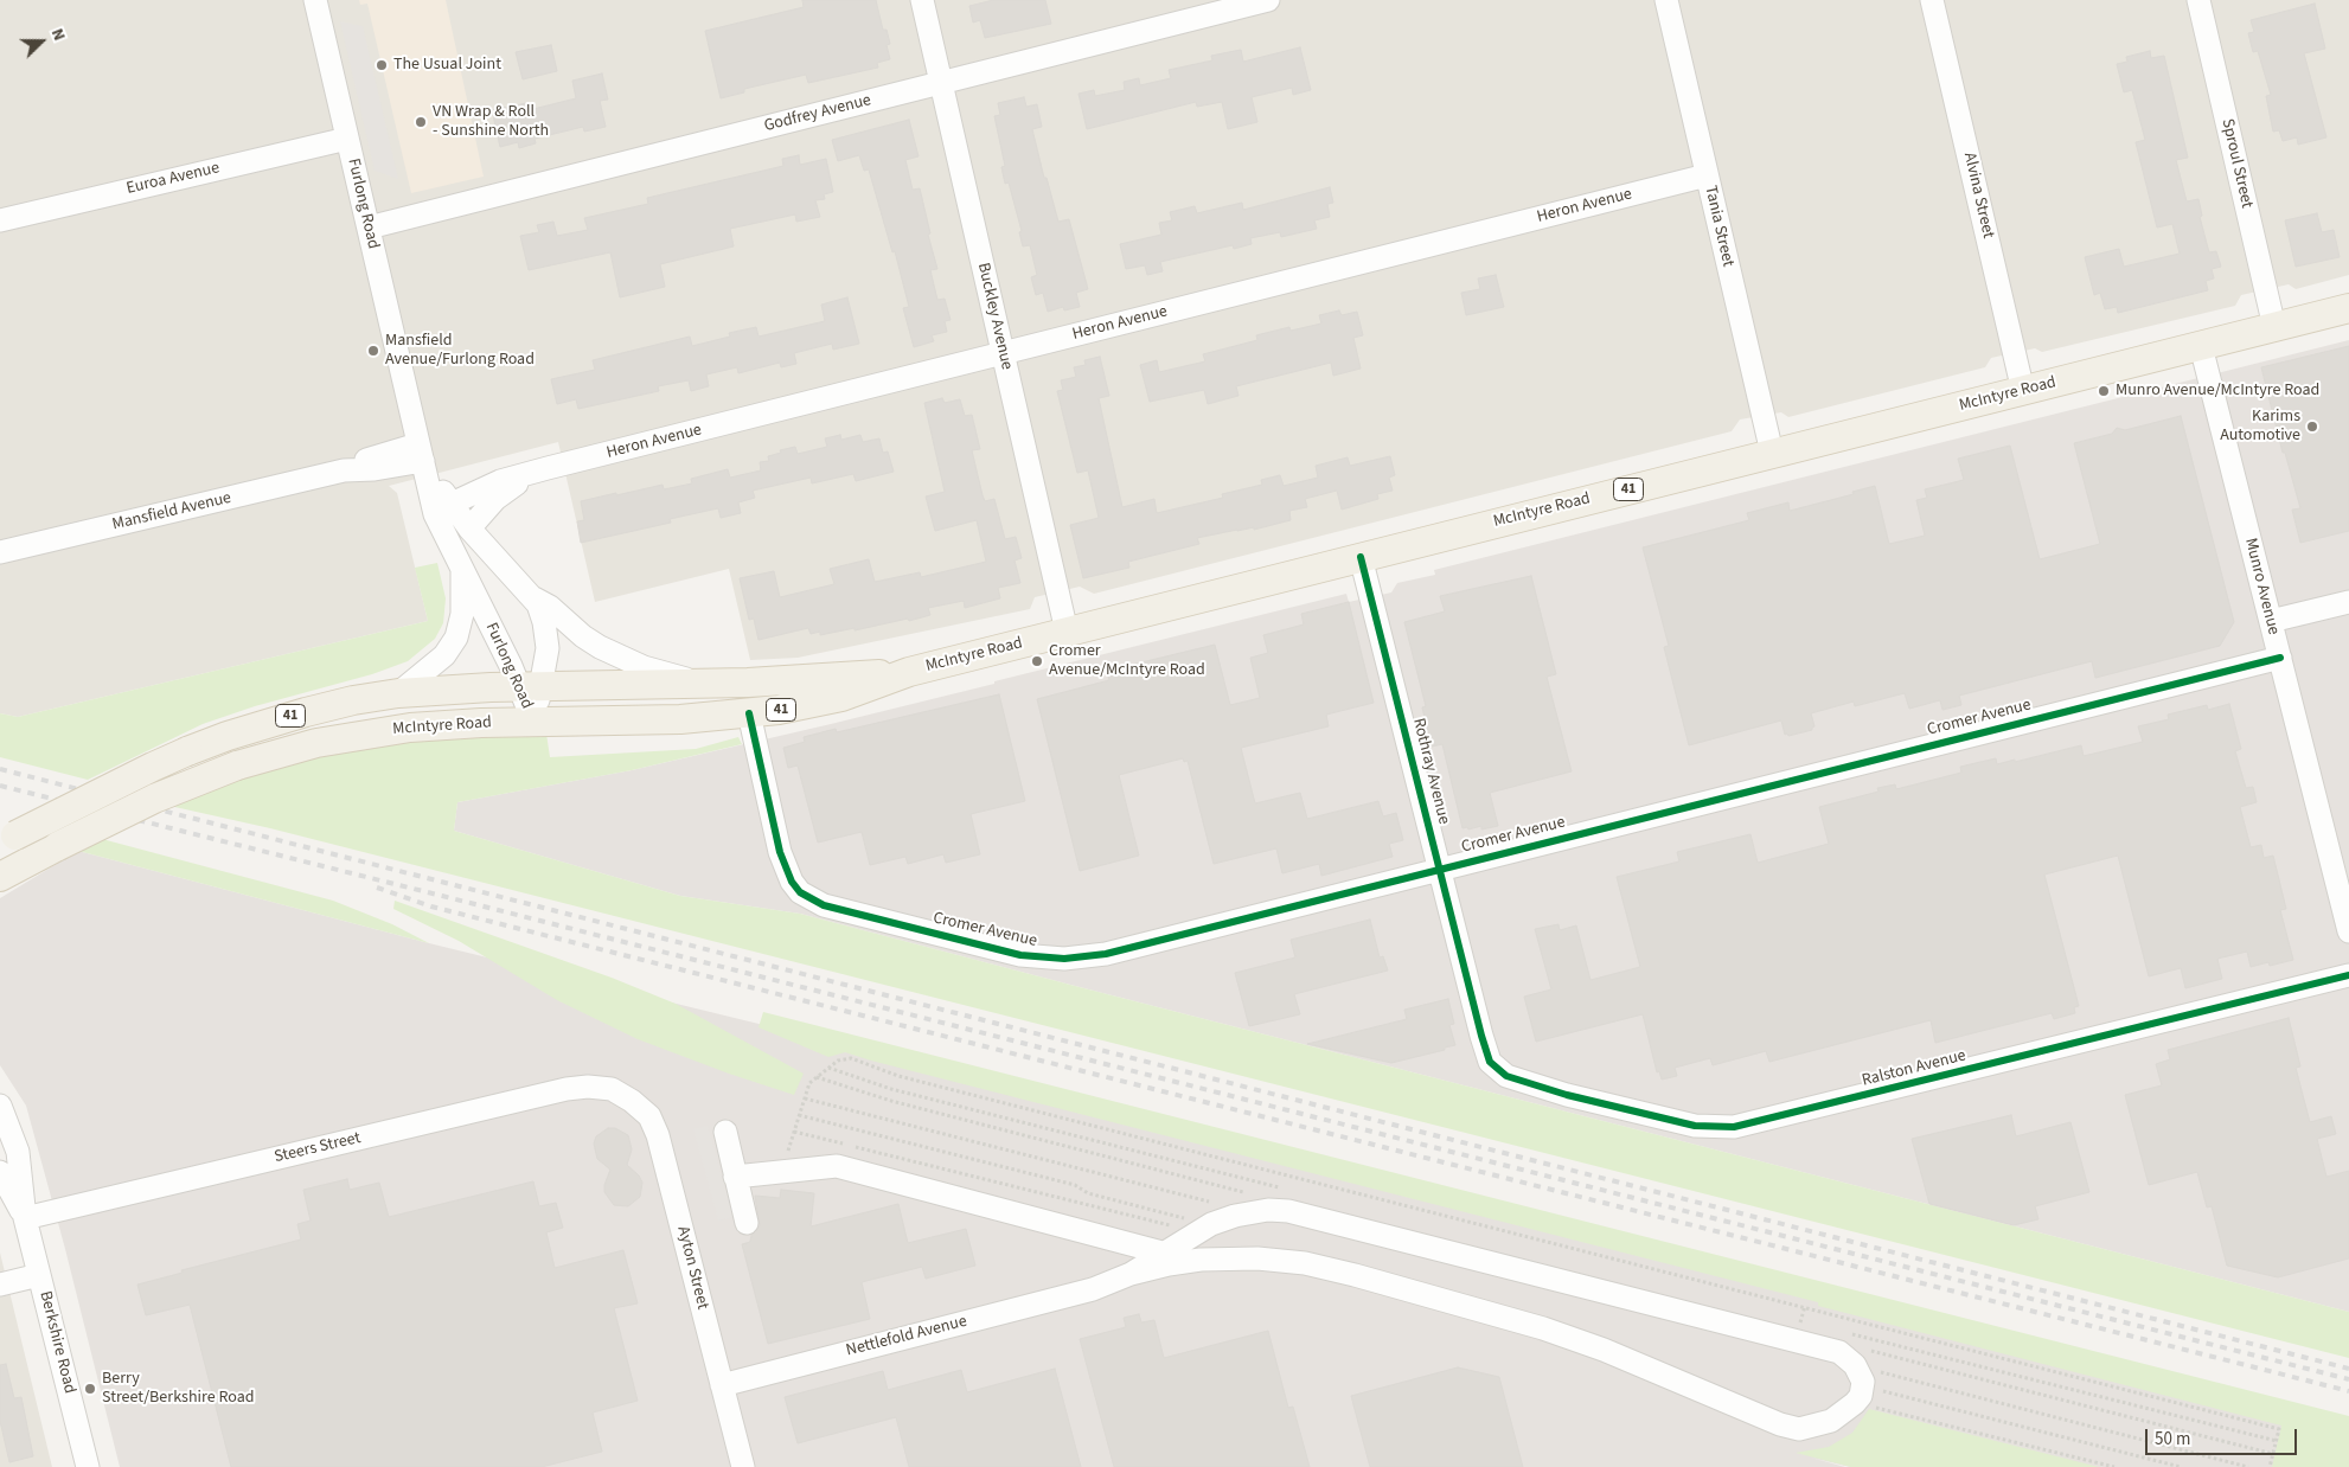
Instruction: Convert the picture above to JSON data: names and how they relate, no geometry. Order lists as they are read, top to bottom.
{
  "streets": {
    "main road": ["McIntyre Road", "41"],
    "street": [
      "Godfrey Avenue",
      "Sproul Street",
      "Euroa Avenue",
      "Alvina Street",
      "Furlong Road",
      "Heron Avenue",
      "Tania Street",
      "Buckley Avenue",
      "Mansfield Avenue",
      "Munro Avenue",
      "Cromer Avenue",
      "Rothray Avenue",
      "Ralston Avenue",
      "Steers Street",
      "Ayton Street",
      "Nettlefold Avenue",
      "Berkshire Road"
    ]
  },
  "crossings": [
    ["Godfrey Avenue", "Furlong Road"],
    ["Godfrey Avenue", "Buckley Avenue"],
    ["Sproul Street", "McIntyre Road"],
    ["Euroa Avenue", "Furlong Road"],
    ["Alvina Street", "McIntyre Road"],
    ["Furlong Road", "Heron Avenue"],
    ["Furlong Road", "McIntyre Road"],
    ["Furlong Road", "Mansfield Avenue"],
    ["Heron Avenue", "Tania Street"],
    ["Heron Avenue", "Buckley Avenue"],
    ["Tania Street", "McIntyre Road"],
    ["Buckley Avenue", "McIntyre Road"],
    ["McIntyre Road", "Munro Avenue"],
    ["McIntyre Road", "Cromer Avenue"],
    ["McIntyre Road", "Rothray Avenue"],
    ["Munro Avenue", "Cromer Avenue"],
    ["Cromer Avenue", "Rothray Avenue"],
    ["Rothray Avenue", "Ralston Avenue"],
    ["Steers Street", "Ayton Street"],
    ["Steers Street", "Berkshire Road"],
    ["Ayton Street", "Nettlefold Avenue"]
  ],
  "places": [
    "The Usual Joint",
    "VN Wrap & Roll - Sunshine North",
    "Mansfield Avenue/Furlong Road",
    "Munro Avenue/McIntyre Road",
    "Karims Automotive",
    "Cromer Avenue/McIntyre Road",
    "Berry Street/Berkshire Road"
  ],
  "scale_bar": "50 m",
  "north": "right"
}
